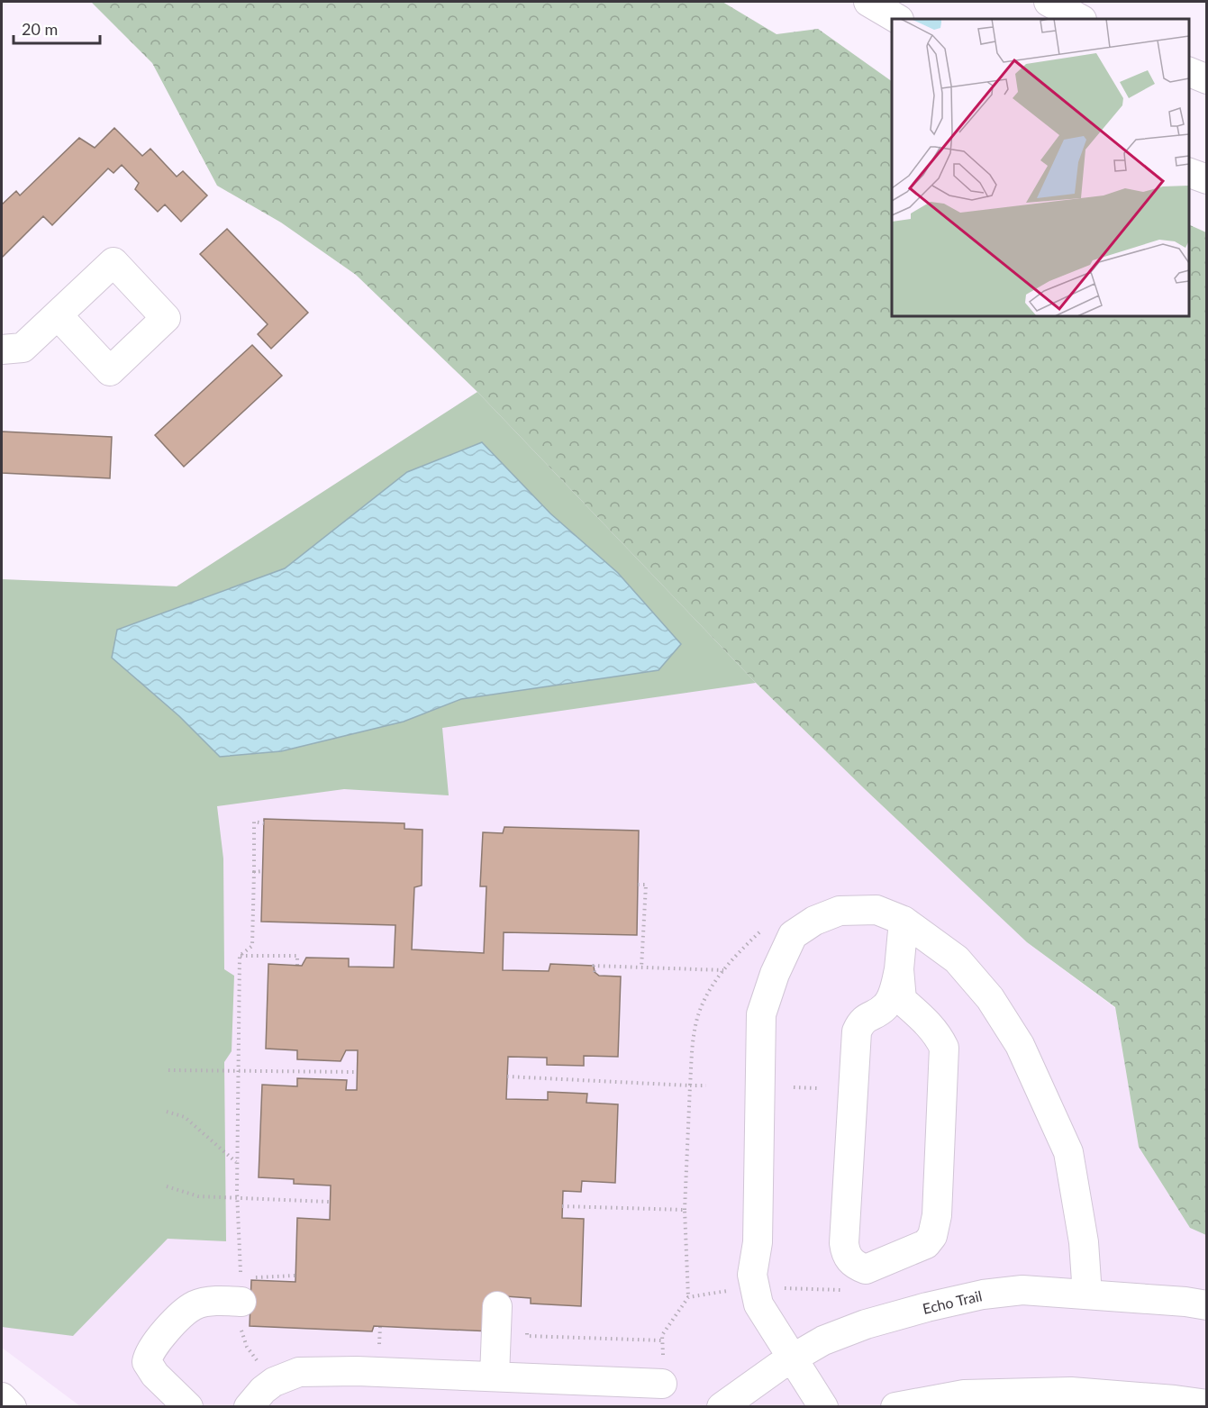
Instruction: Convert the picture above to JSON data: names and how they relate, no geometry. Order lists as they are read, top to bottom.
{
  "streets": {
    "street": ["Echo Trail"]
  },
  "scale_bar": "20 m"
}
